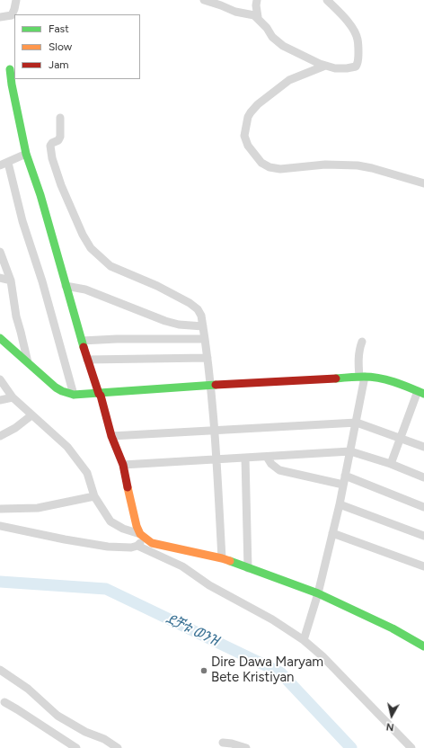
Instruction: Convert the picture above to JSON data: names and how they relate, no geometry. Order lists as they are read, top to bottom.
{
  "water": ["ደቻቱ ወንዝ"],
  "places": ["Dire Dawa Maryam Bete Kristiyan"],
  "legend": ["Fast", "Slow", "Jam"],
  "north": "bottom"
}
